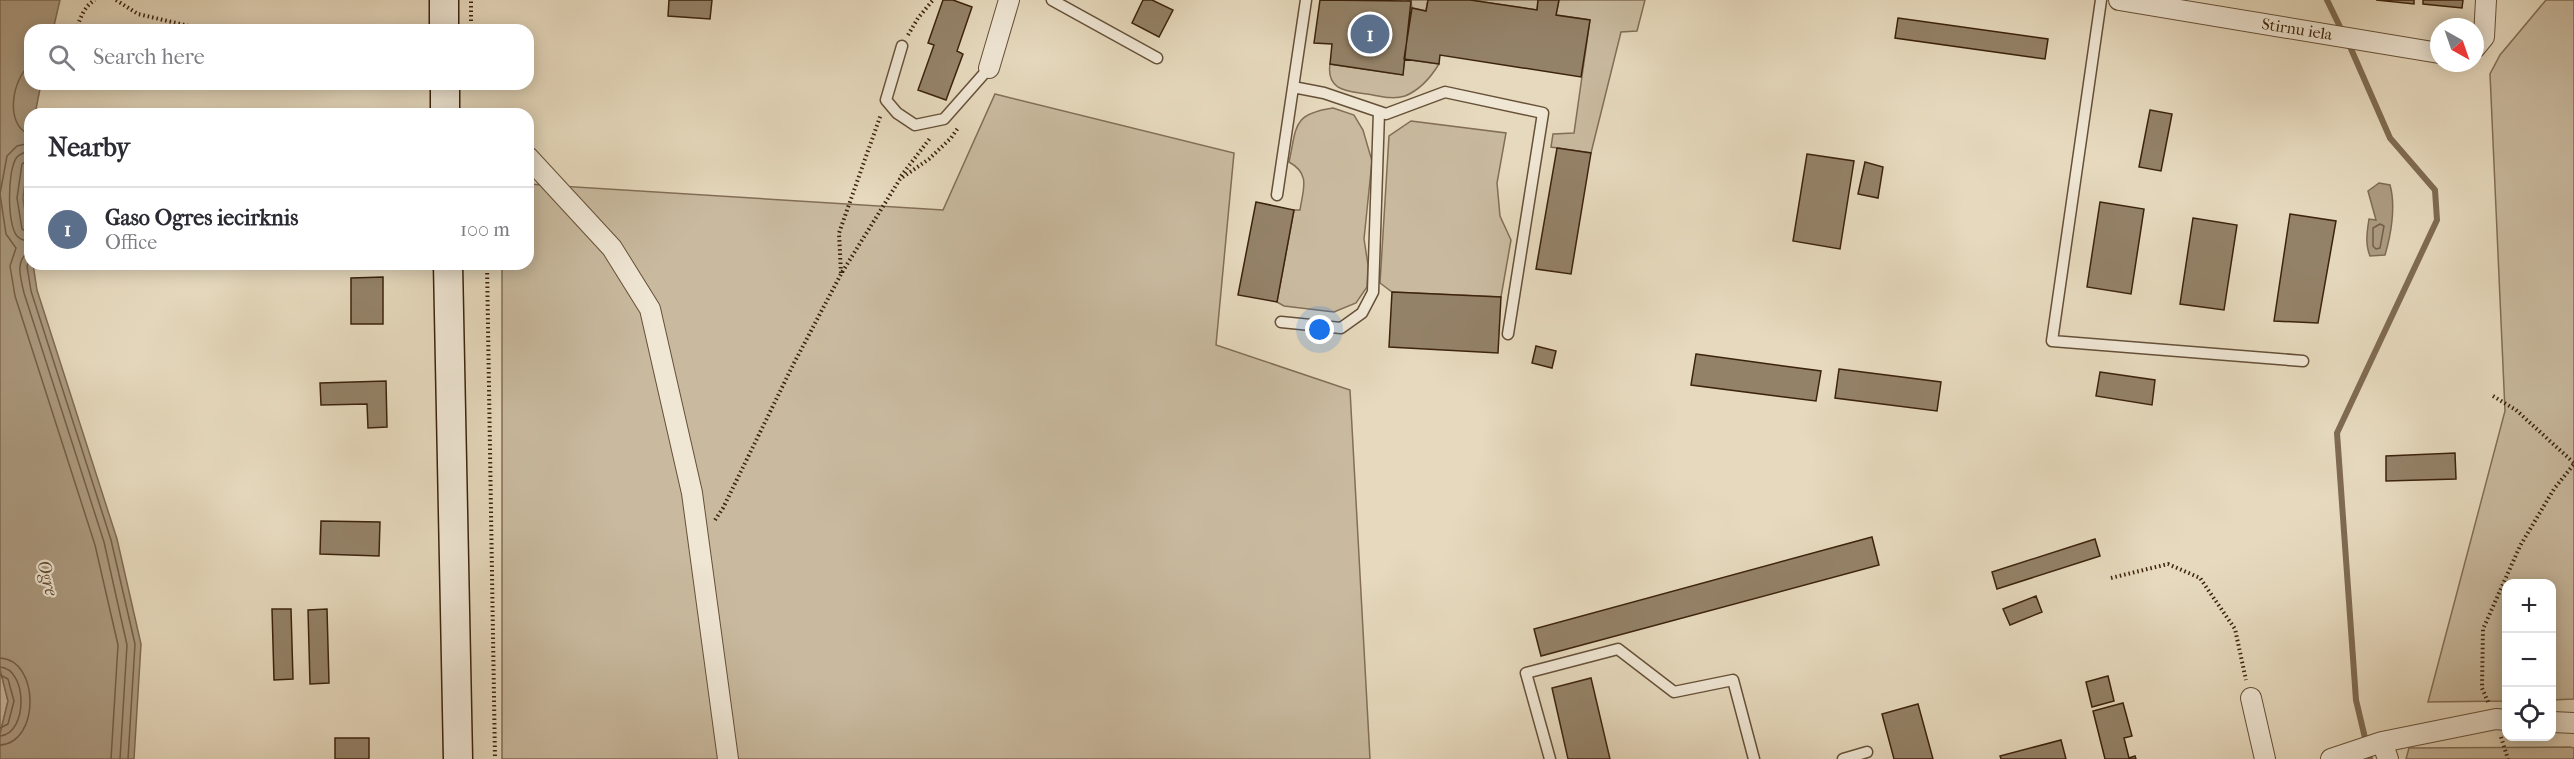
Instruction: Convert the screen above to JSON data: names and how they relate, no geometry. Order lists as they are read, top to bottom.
{
  "streets": {
    "street": ["Stirnu iela"]
  },
  "water": ["Ogre"],
  "north": "bottom right",
  "page": {
    "pins": "1",
    "search": "Search here",
    "heading": "Nearby",
    "list": [
      {
        "mark": "1",
        "name": "Gaso Ogres iecirknis",
        "note": "Office",
        "value": "100 m"
      }
    ],
    "map_buttons": ["+", "−"]
  }
}
